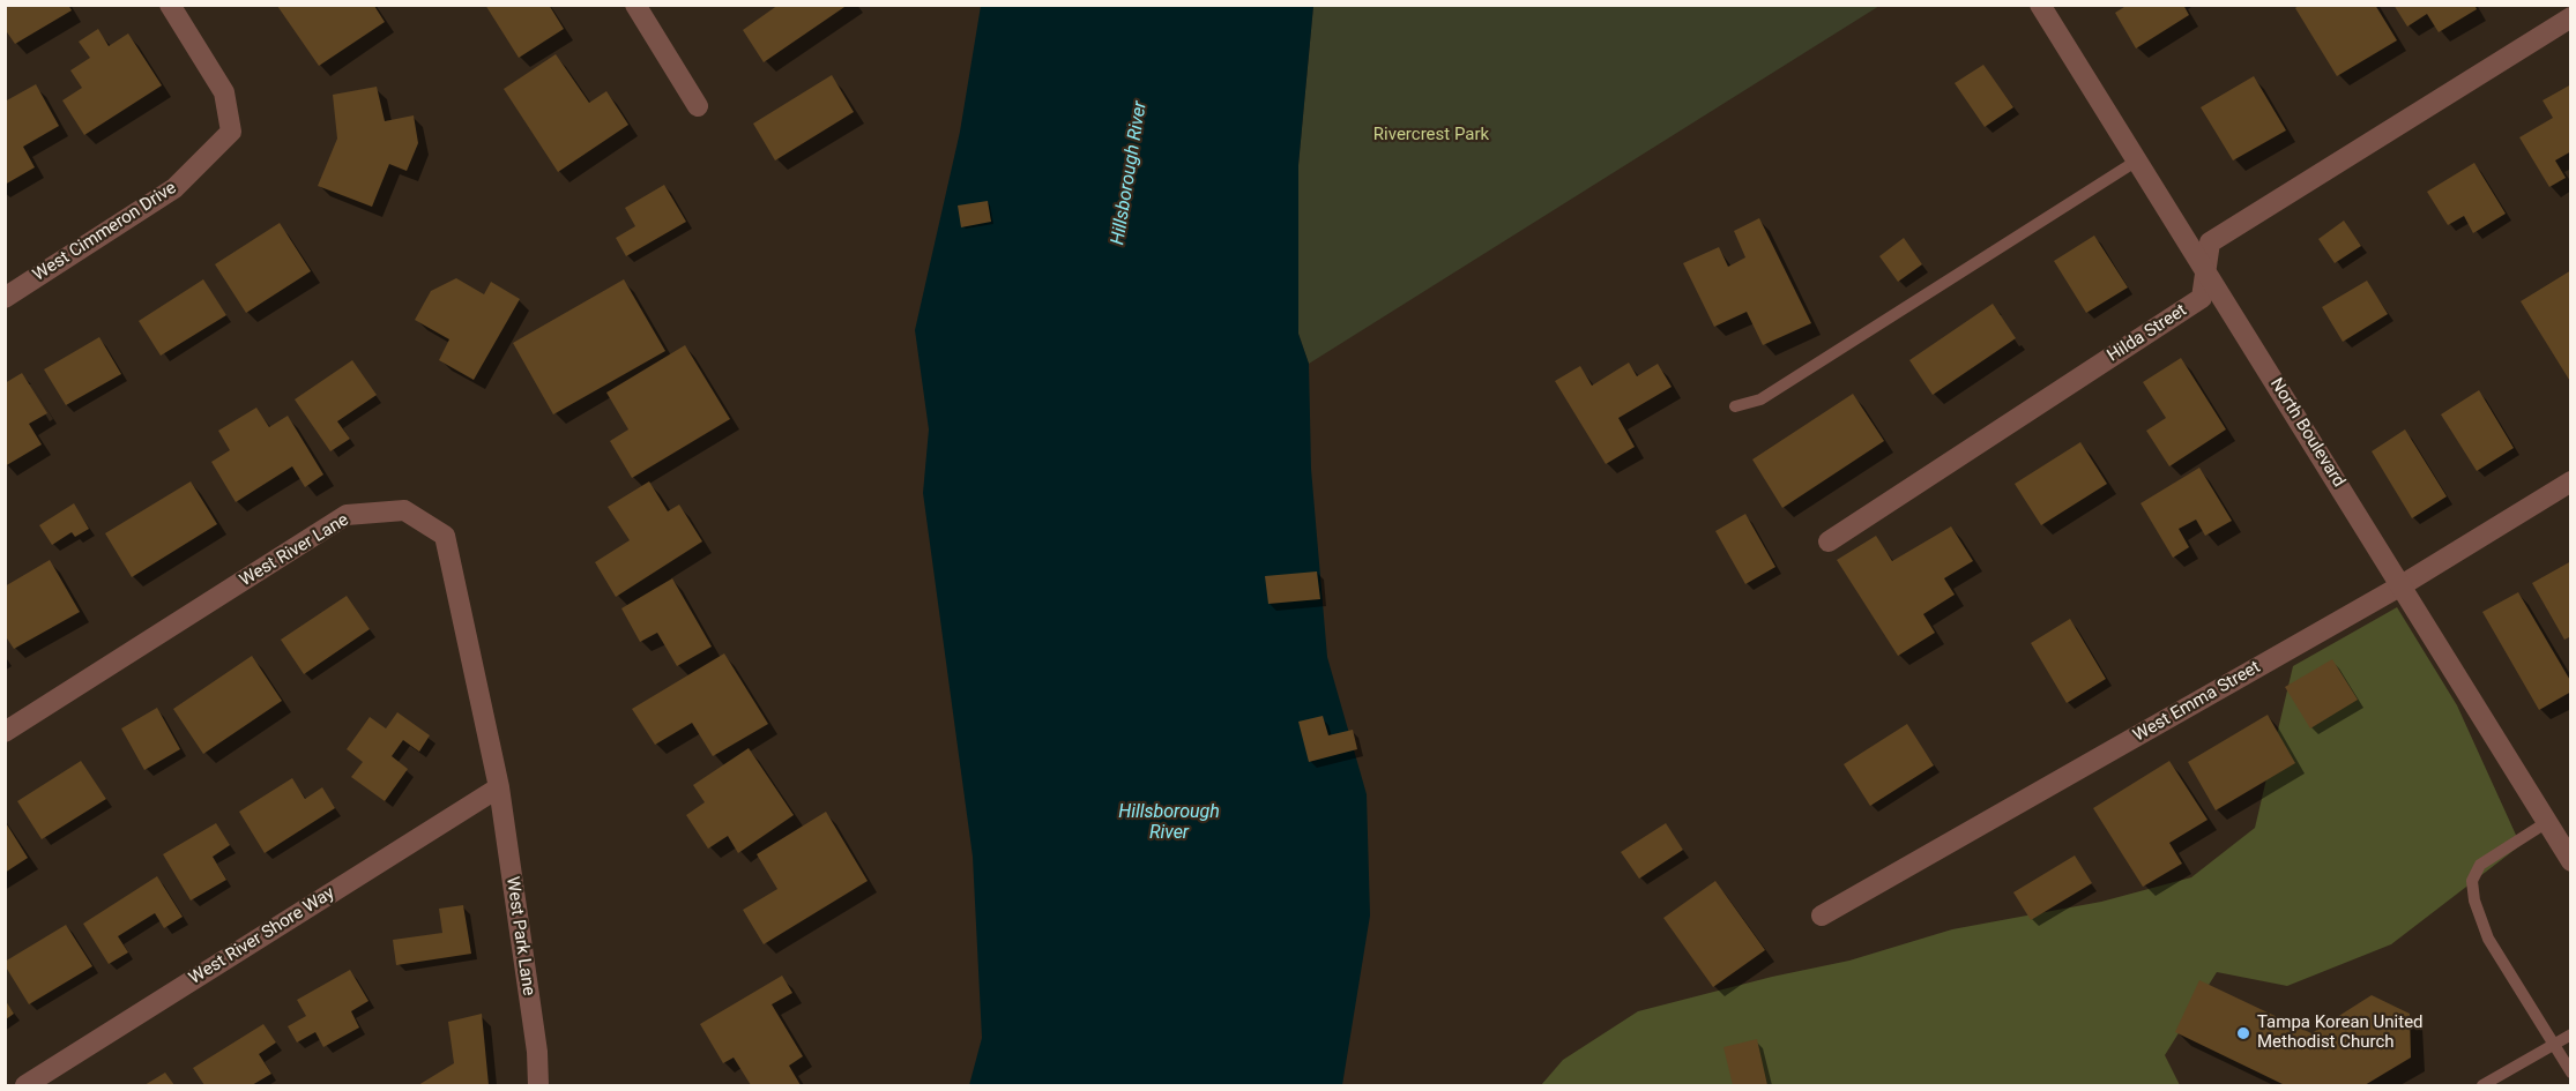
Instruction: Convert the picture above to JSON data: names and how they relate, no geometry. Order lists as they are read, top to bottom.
{
  "streets": {
    "street": [
      "West Cimmeron Drive",
      "Hilda Street",
      "North Boulevard",
      "West River Lane",
      "West Emma Street",
      "West River Shore Way",
      "West Park Lane"
    ]
  },
  "crossings": [
    ["Hilda Street", "North Boulevard"],
    ["North Boulevard", "West Emma Street"],
    ["West River Lane", "West River Shore Way"],
    ["West River Lane", "West Park Lane"],
    ["West River Shore Way", "West Park Lane"]
  ],
  "water": ["Hillsborough River"],
  "parks": ["Rivercrest Park"],
  "places": ["Tampa Korean United Methodist Church"]
}
